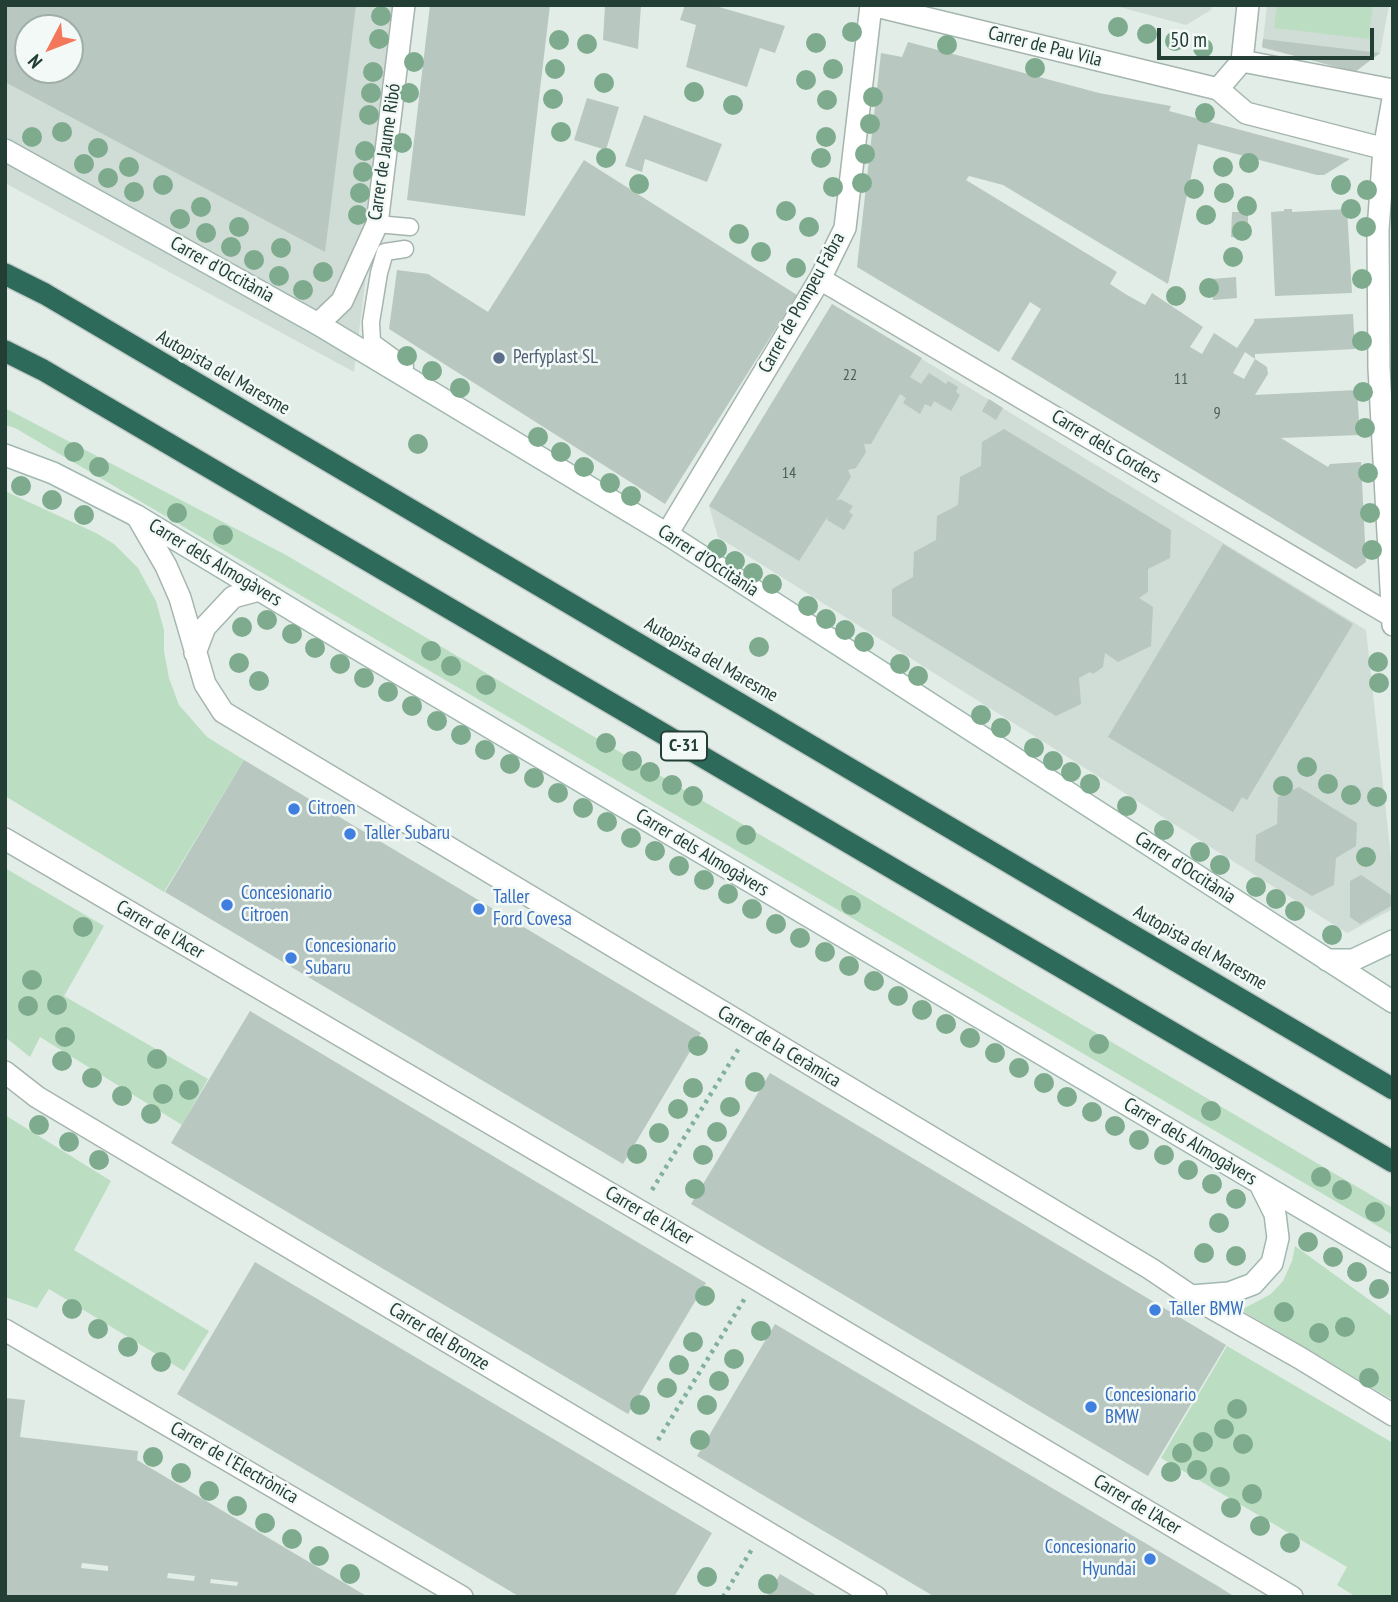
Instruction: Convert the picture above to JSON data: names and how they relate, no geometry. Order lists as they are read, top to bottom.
{
  "streets": {
    "highway": ["Autopista del Maresme", "C-31"],
    "street": [
      "Carrer de Pau Vila",
      "Carrer de Jaume Ribó",
      "Carrer d'Occitània",
      "Carrer de Pompeu Fabra",
      "Carrer dels Corders",
      "Carrer dels Almogàvers",
      "Carrer de l'Acer",
      "Carrer de la Ceràmica",
      "Carrer del Bronze",
      "Carrer de l'Electrònica"
    ]
  },
  "crossings": [
    ["Carrer de Pau Vila", "Carrer de Pompeu Fabra"],
    ["Carrer de Jaume Ribó", "Carrer d'Occitània"],
    ["Carrer d'Occitània", "Carrer de Pompeu Fabra"],
    ["Carrer de Pompeu Fabra", "Carrer dels Corders"],
    ["Carrer dels Almogàvers", "Carrer de la Ceràmica"]
  ],
  "places": [
    "Perfyplast SL",
    "Citroen",
    "Taller Subaru",
    "Concesionario Citroen",
    "Taller Ford Covesa",
    "Concesionario Subaru",
    "Taller BMW",
    "Concesionario BMW",
    "Concesionario Hyundai"
  ],
  "house_numbers": [
    "22",
    "11",
    "9",
    "14"
  ],
  "scale_bar": "50 m",
  "north": "bottom left"
}
